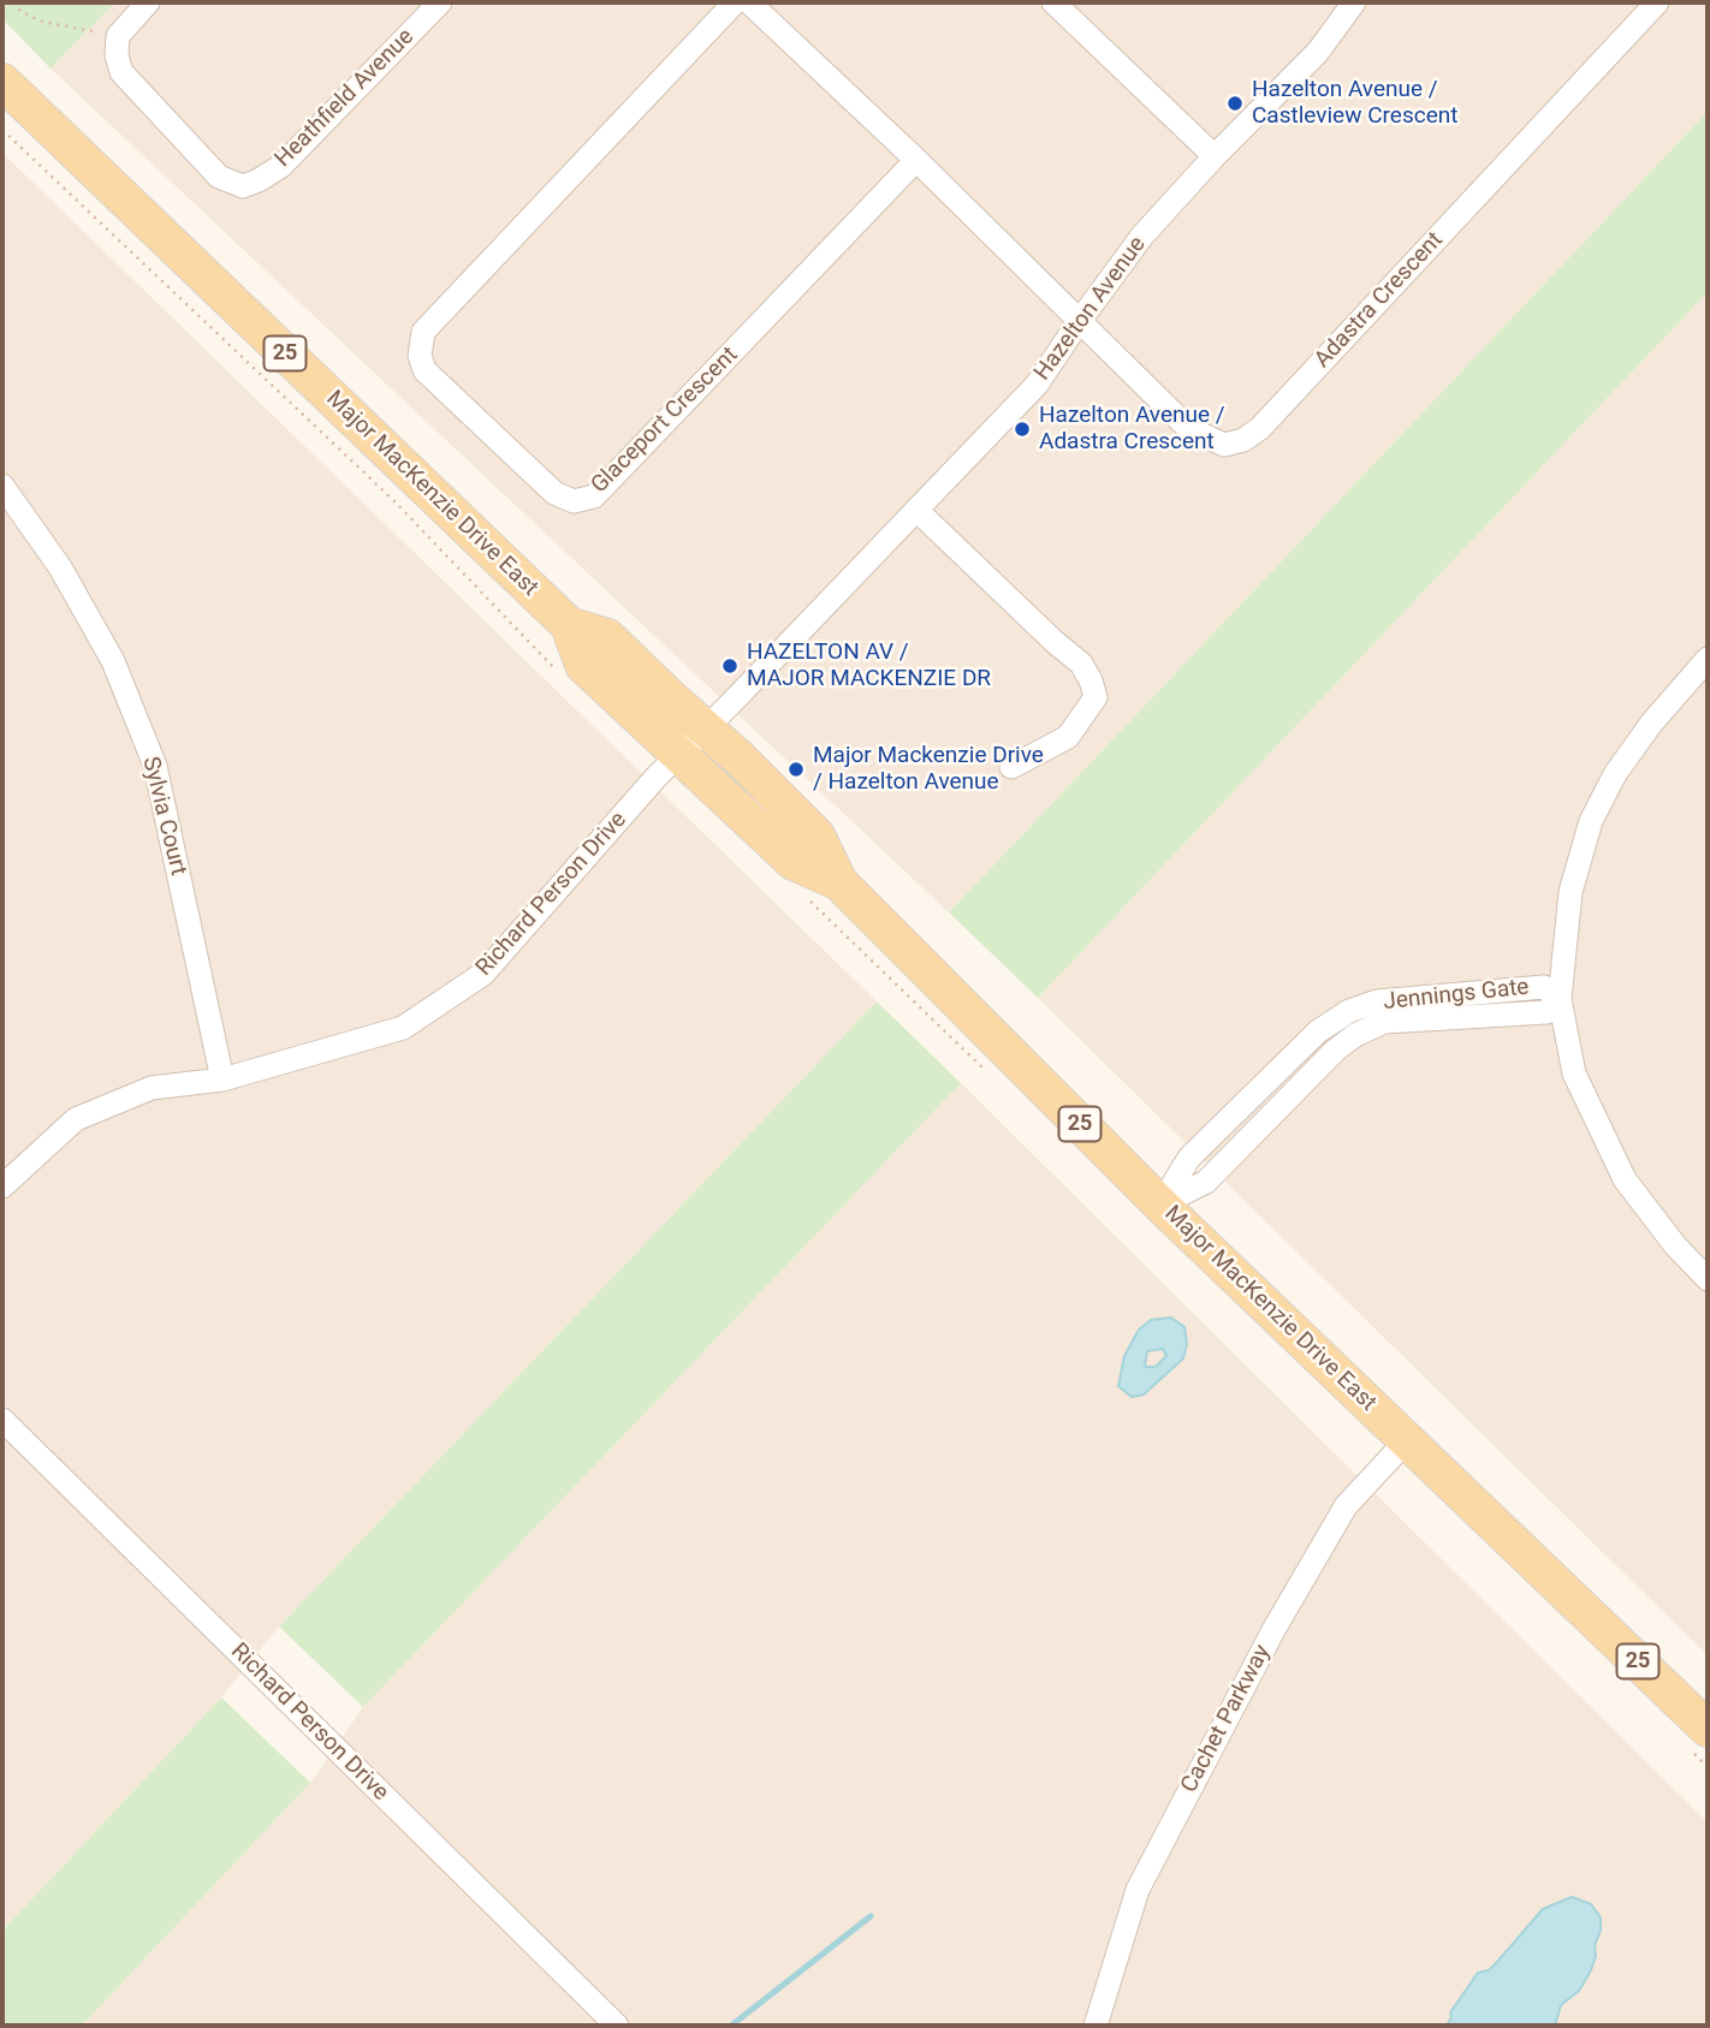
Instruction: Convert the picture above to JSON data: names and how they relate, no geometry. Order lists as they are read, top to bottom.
{
  "streets": {
    "main road": ["25", "Major MacKenzie Drive East"],
    "street": [
      "Heathfield Avenue",
      "Adastra Crescent",
      "Hazelton Avenue",
      "Glaceport Crescent",
      "Sylvia Court",
      "Richard Person Drive",
      "Jennings Gate",
      "Cachet Parkway"
    ]
  },
  "crossings": [
    ["Adastra Crescent", "Hazelton Avenue"],
    ["Hazelton Avenue", "Major MacKenzie Drive East"],
    ["Hazelton Avenue", "Richard Person Drive"],
    ["Major MacKenzie Drive East", "Richard Person Drive"],
    ["Major MacKenzie Drive East", "Jennings Gate"],
    ["Major MacKenzie Drive East", "Cachet Parkway"],
    ["Sylvia Court", "Richard Person Drive"]
  ],
  "places": [
    "Hazelton Avenue / Castleview Crescent",
    "Hazelton Avenue / Adastra Crescent",
    "HAZELTON AV / MAJOR MACKENZIE DR",
    "Major Mackenzie Drive / Hazelton Avenue"
  ]
}
